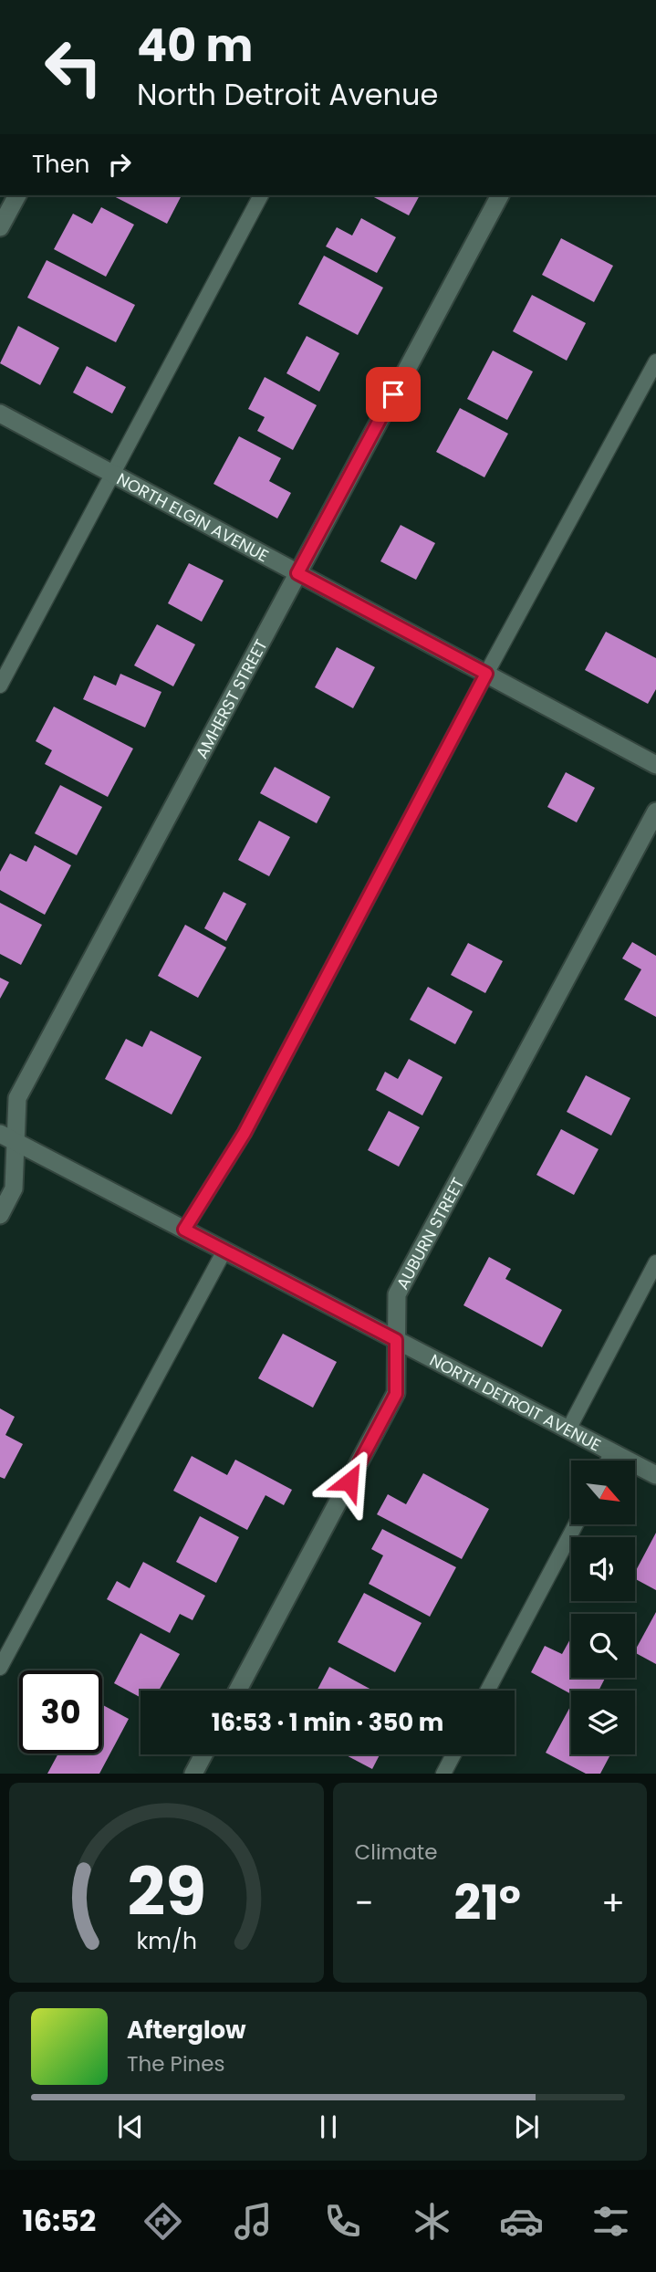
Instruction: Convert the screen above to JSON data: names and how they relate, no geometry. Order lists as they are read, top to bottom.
{
  "streets": {
    "street": [
      "NORTH ELGIN AVENUE",
      "AMHERST STREET",
      "AUBURN STREET",
      "NORTH DETROIT AVENUE"
    ]
  },
  "crossings": [
    ["NORTH ELGIN AVENUE", "AMHERST STREET"],
    ["AMHERST STREET", "NORTH DETROIT AVENUE"],
    ["AUBURN STREET", "NORTH DETROIT AVENUE"]
  ],
  "north": "bottom right",
  "page": {
    "turn": ["40 m", "North Detroit Avenue"],
    "then": "Then",
    "limit": "30",
    "trip": "16:53 · 1 min · 350 m",
    "tile": "Climate",
    "heat": ["−", "21°", "+"],
    "song": ["Afterglow", "The Pines"],
    "tabs": "16:52",
    "gauge": ["29", "km/h"]
  }
}
